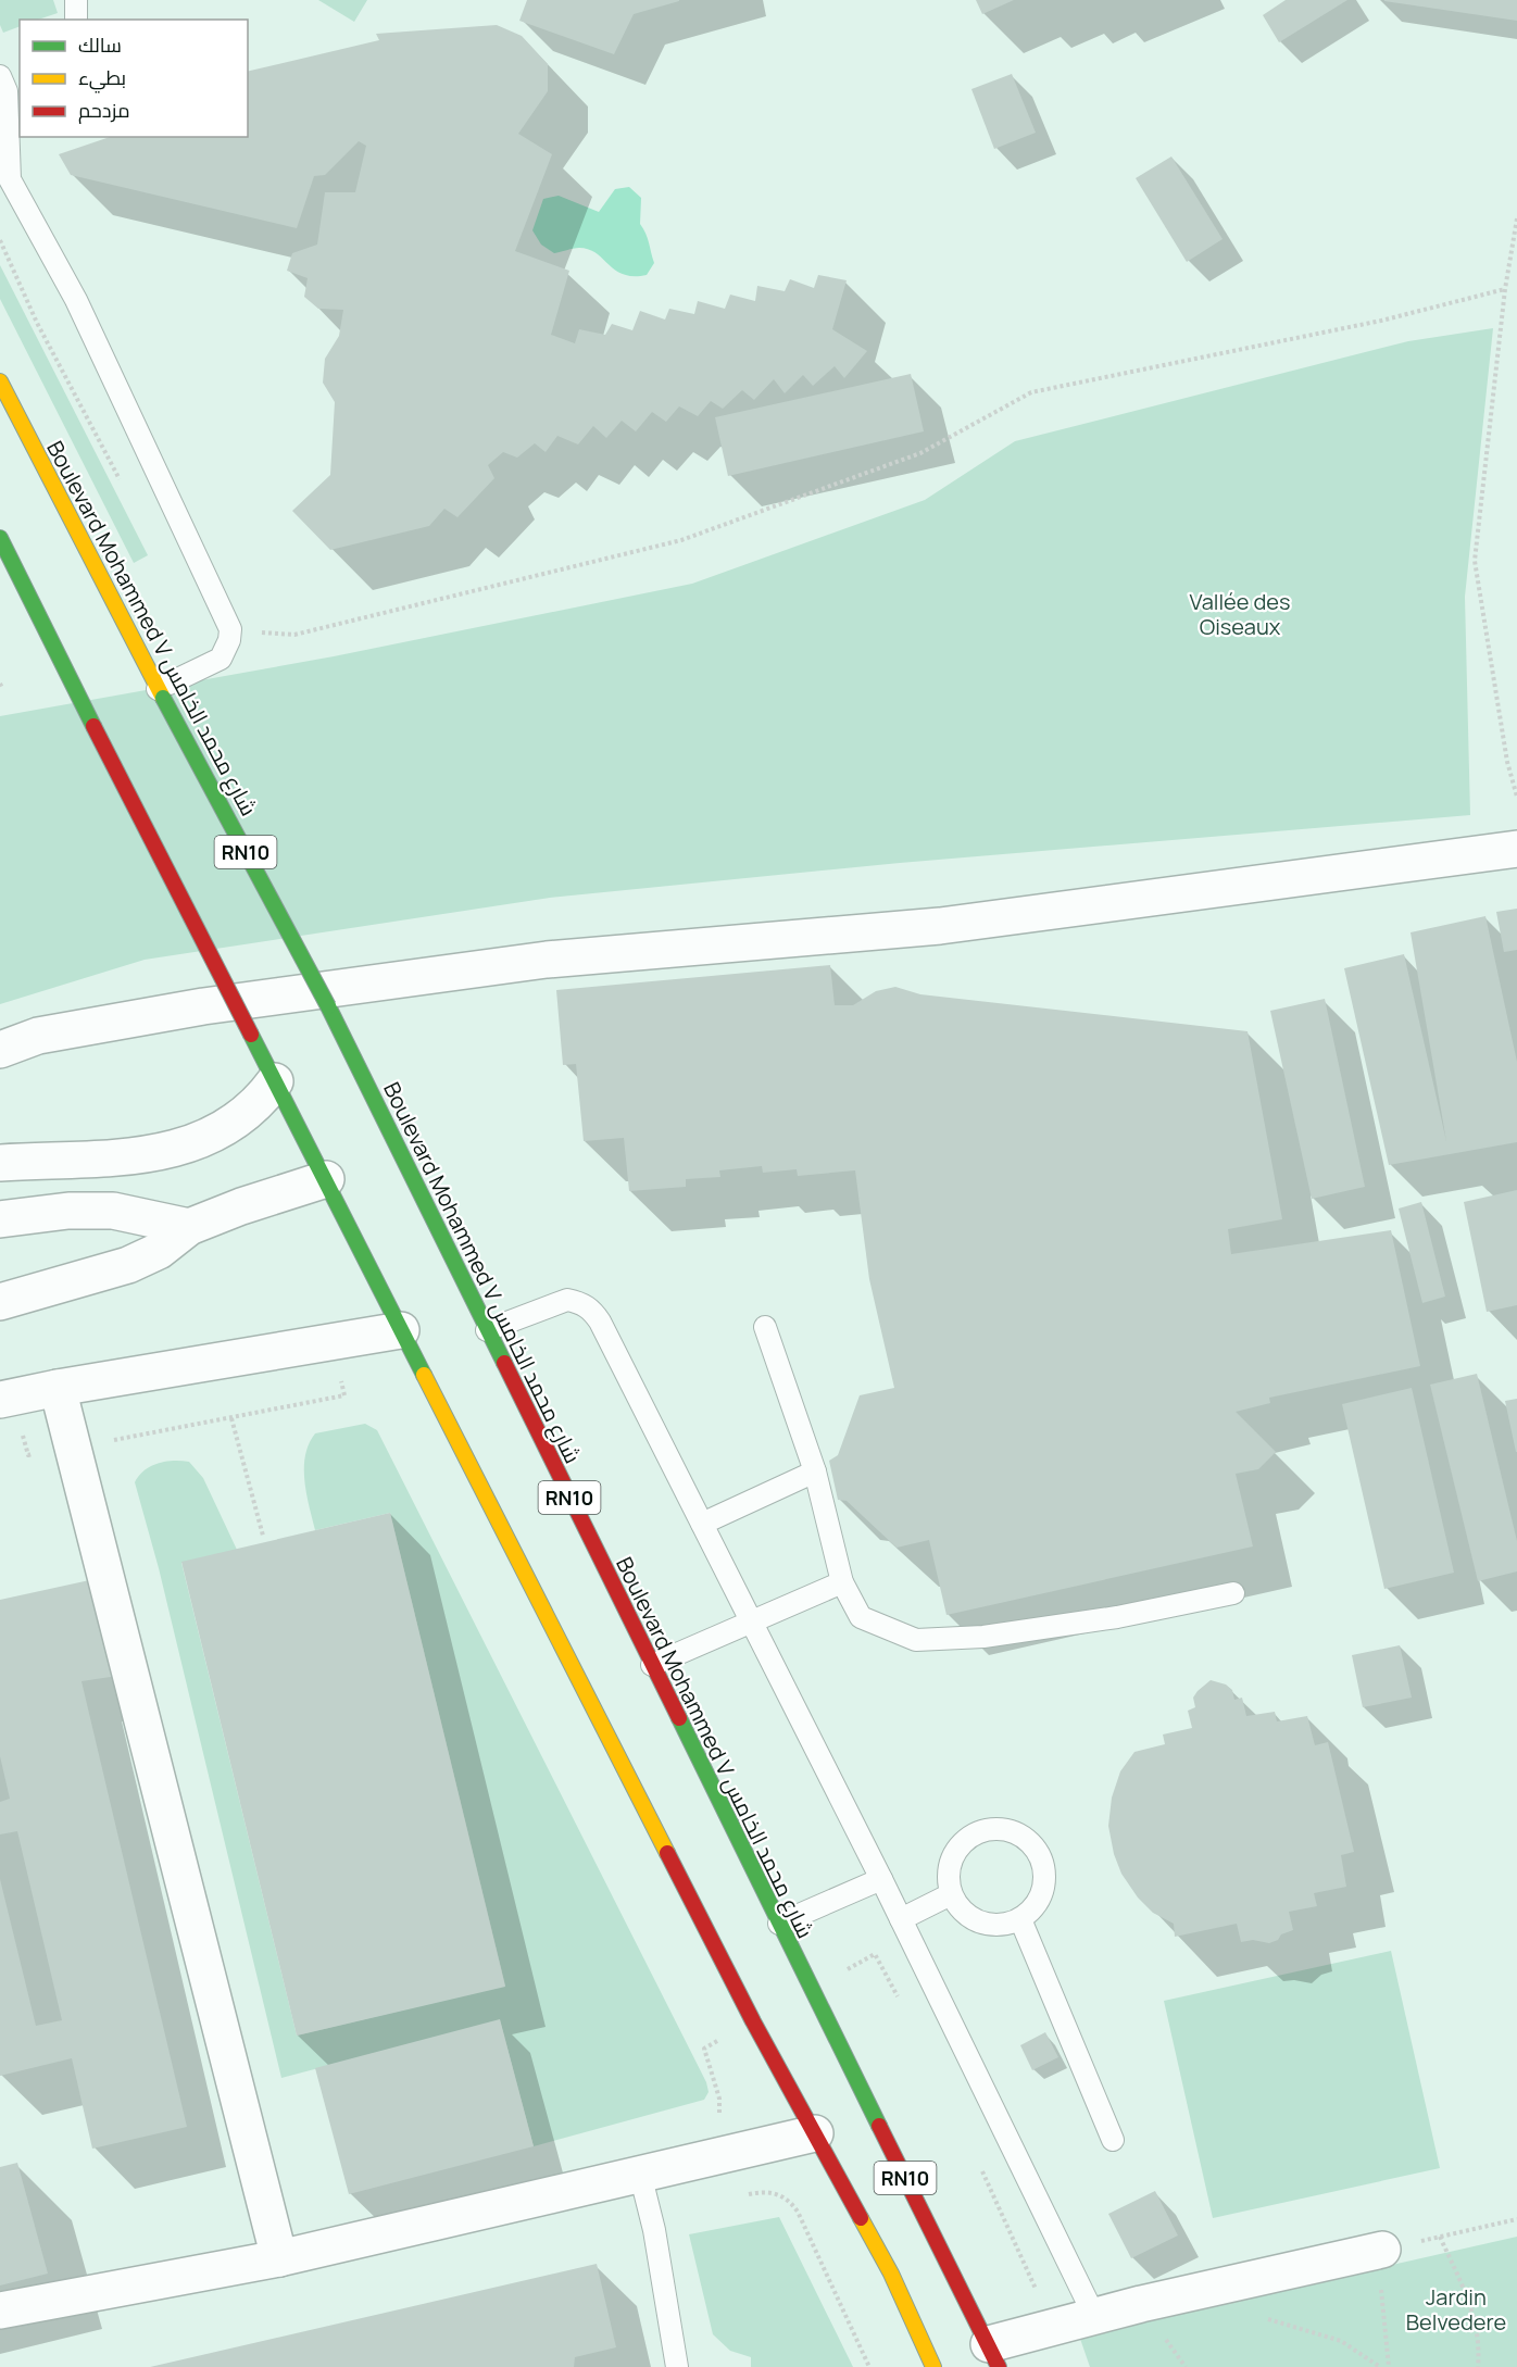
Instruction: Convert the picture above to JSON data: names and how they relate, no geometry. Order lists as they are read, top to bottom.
{
  "streets": {
    "main road": ["Boulevard Mohammed V شارع محمد الخامس", "RN10"]
  },
  "parks": ["Vallée des Oiseaux", "Jardin Belvedere"],
  "legend": ["سالك", "بطيء", "مزدحم"]
}
